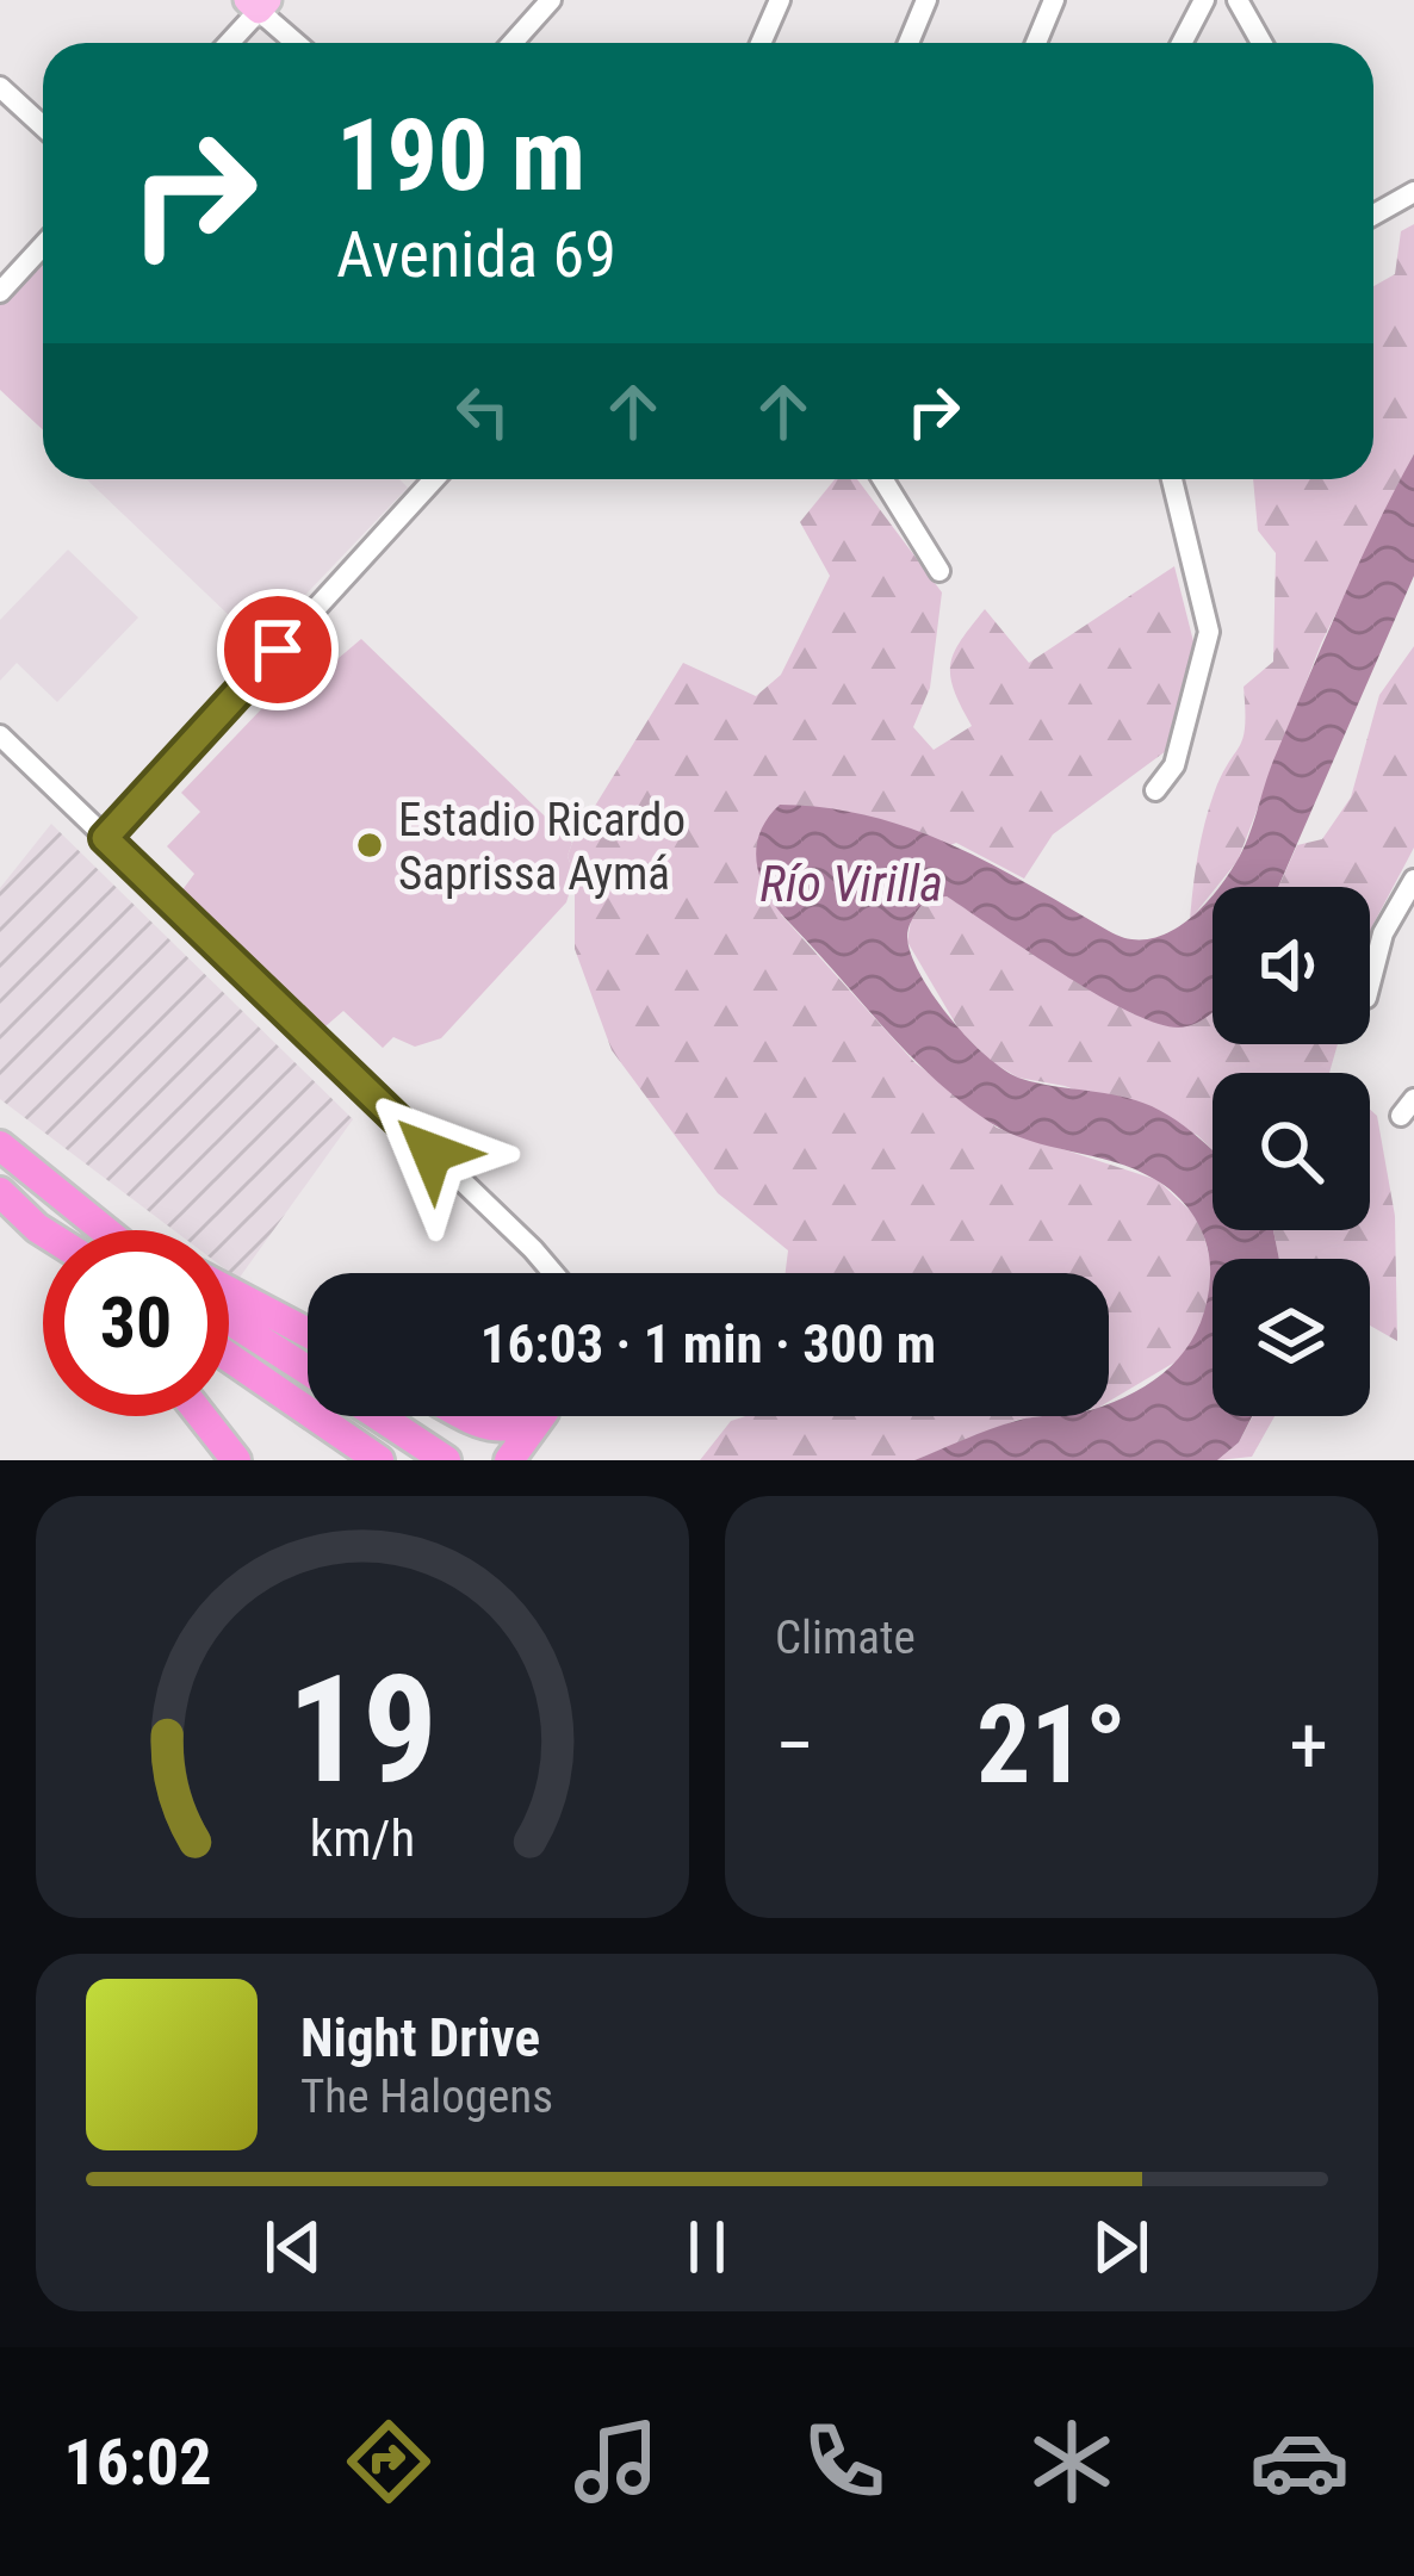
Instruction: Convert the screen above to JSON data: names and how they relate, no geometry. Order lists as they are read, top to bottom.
{
  "water": ["Río Virilla"],
  "places": ["Estadio Ricardo Saprissa Aymá"],
  "page": {
    "turn": ["190 m", "Avenida 69"],
    "limit": "30",
    "trip": "16:03 · 1 min · 300 m",
    "tile": "Climate",
    "heat": ["−", "21°", "+"],
    "song": ["Night Drive", "The Halogens"],
    "tabs": "16:02",
    "gauge": ["19", "km/h"]
  }
}
